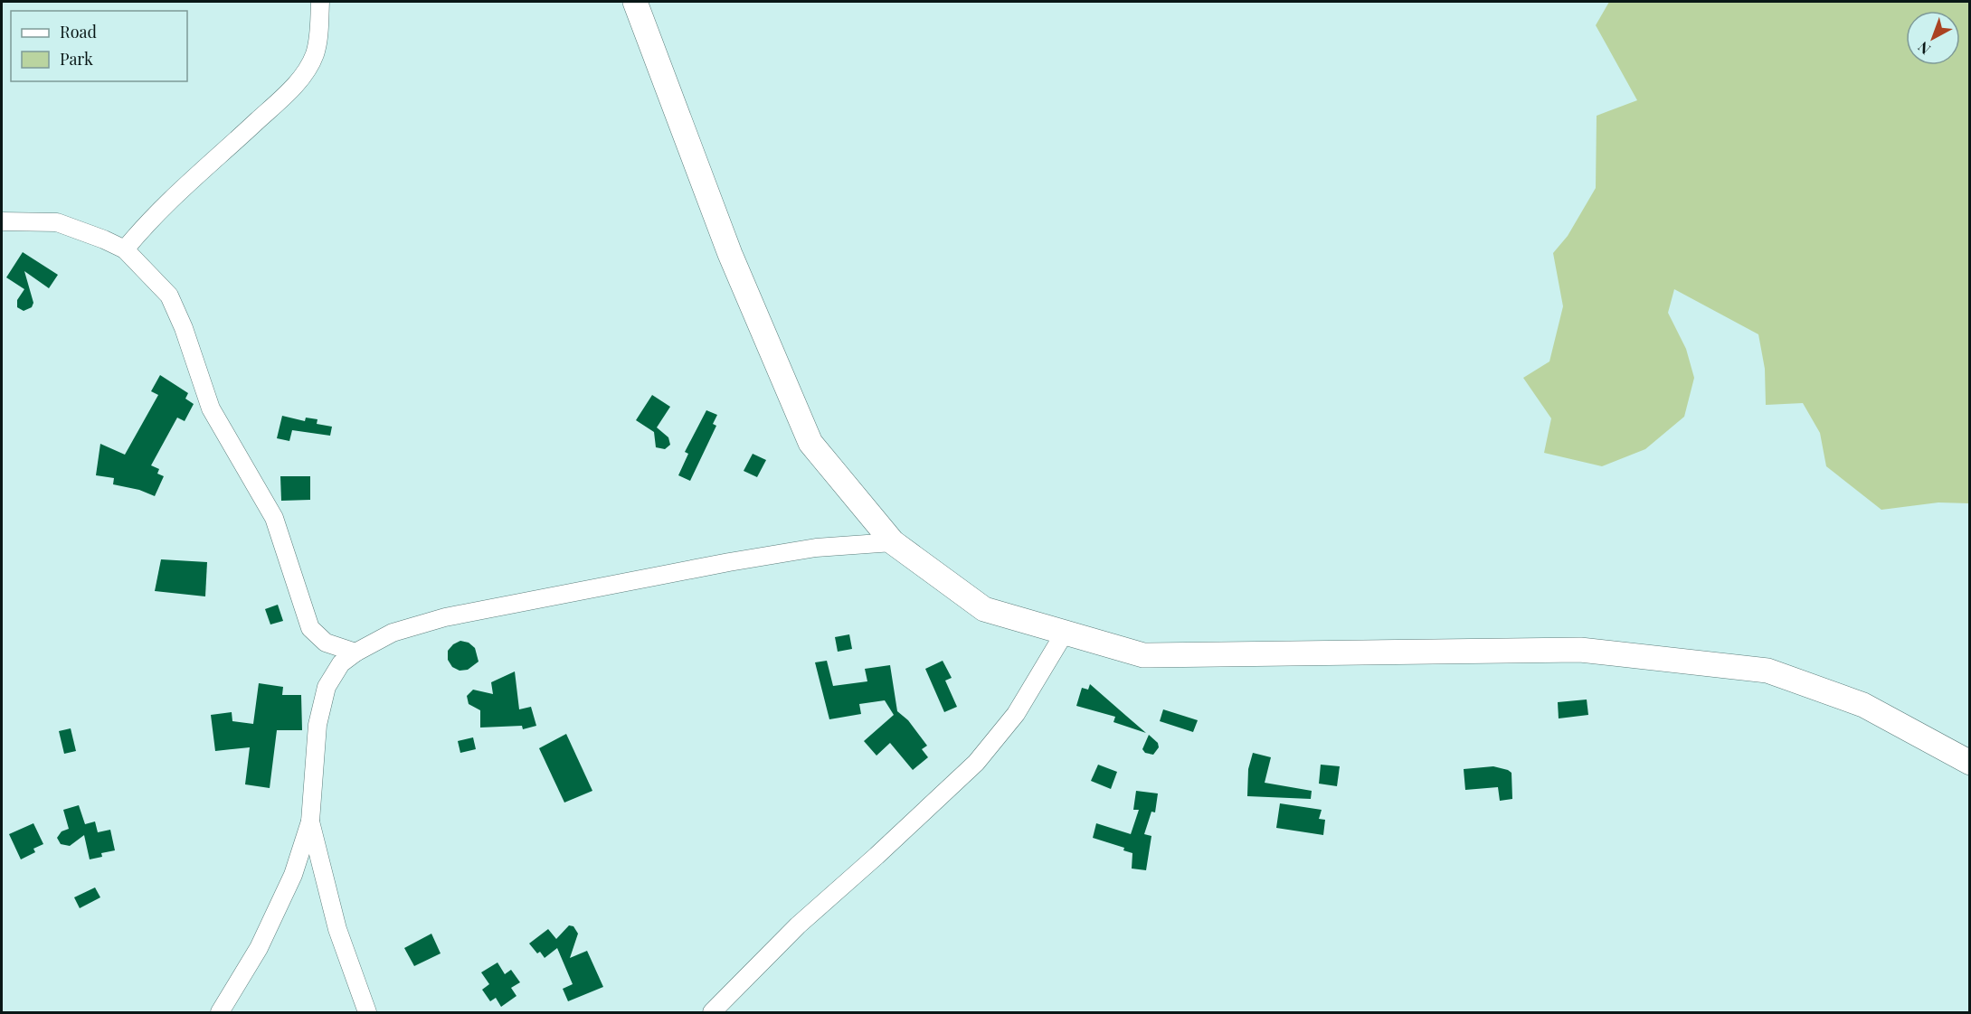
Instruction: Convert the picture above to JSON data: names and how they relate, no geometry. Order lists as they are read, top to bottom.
{
  "legend": ["Road", "Park"],
  "north": "bottom left"
}
